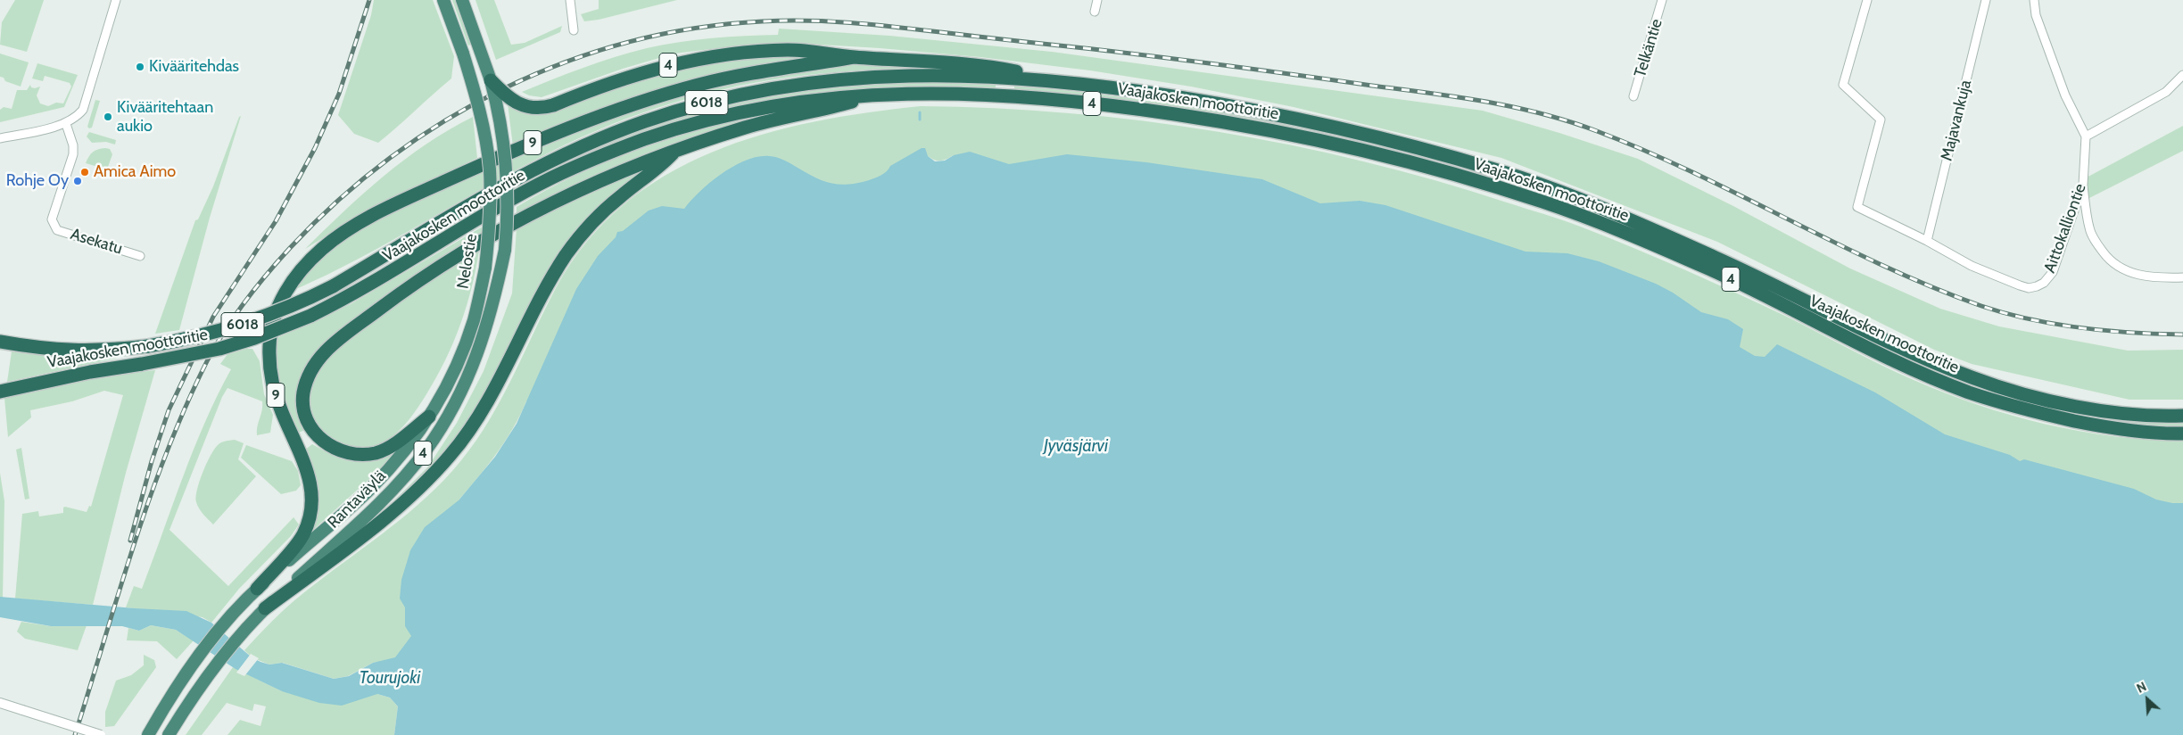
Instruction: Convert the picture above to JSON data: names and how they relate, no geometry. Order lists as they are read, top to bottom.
{
  "streets": {
    "highway": [
      "4",
      "Vaajakosken moottoritie",
      "6018",
      "9",
      "Nelostie",
      "Rantaväylä"
    ],
    "street": [
      "Telkäntie",
      "Majavankuja",
      "Aittokalliontie",
      "Asekatu"
    ]
  },
  "crossings": [
    ["4", "Vaajakosken moottoritie"],
    ["4", "9"],
    ["4", "Nelostie"],
    ["4", "Rantaväylä"],
    ["Majavankuja", "Aittokalliontie"],
    ["9", "Rantaväylä"],
    ["Nelostie", "Rantaväylä"]
  ],
  "water": ["Jyväsjärvi", "Tourujoki"],
  "places": [
    "Kivääritehdas",
    "Kivääritehtaan aukio",
    "Amica Aimo",
    "Rohje Oy"
  ],
  "north": "top left"
}
